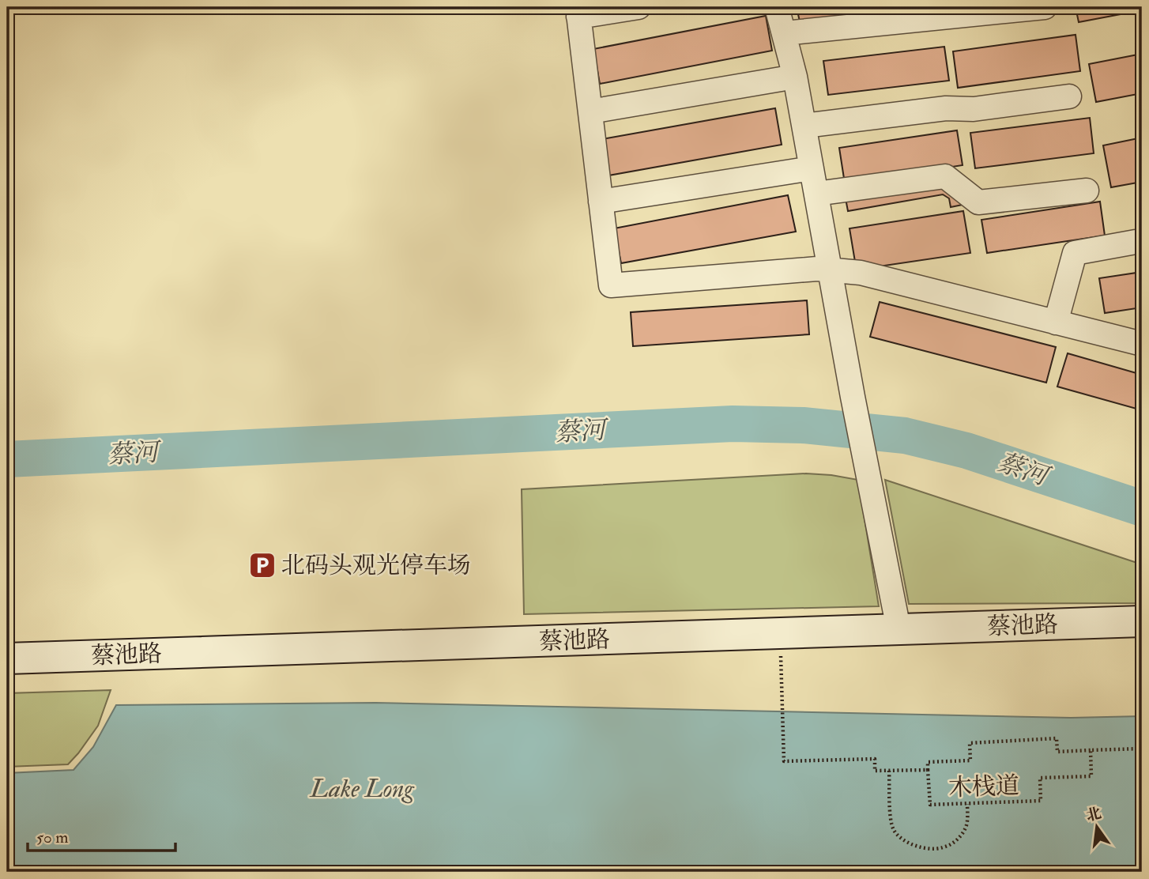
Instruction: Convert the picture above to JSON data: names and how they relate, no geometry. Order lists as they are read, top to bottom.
{
  "streets": {
    "street": ["蔡池路"],
    "path": ["木栈道"]
  },
  "water": ["蔡河", "Lake Long"],
  "places": {
    "parking": ["北码头观光停车场"]
  },
  "scale_bar": "50 m",
  "north": "top"
}
